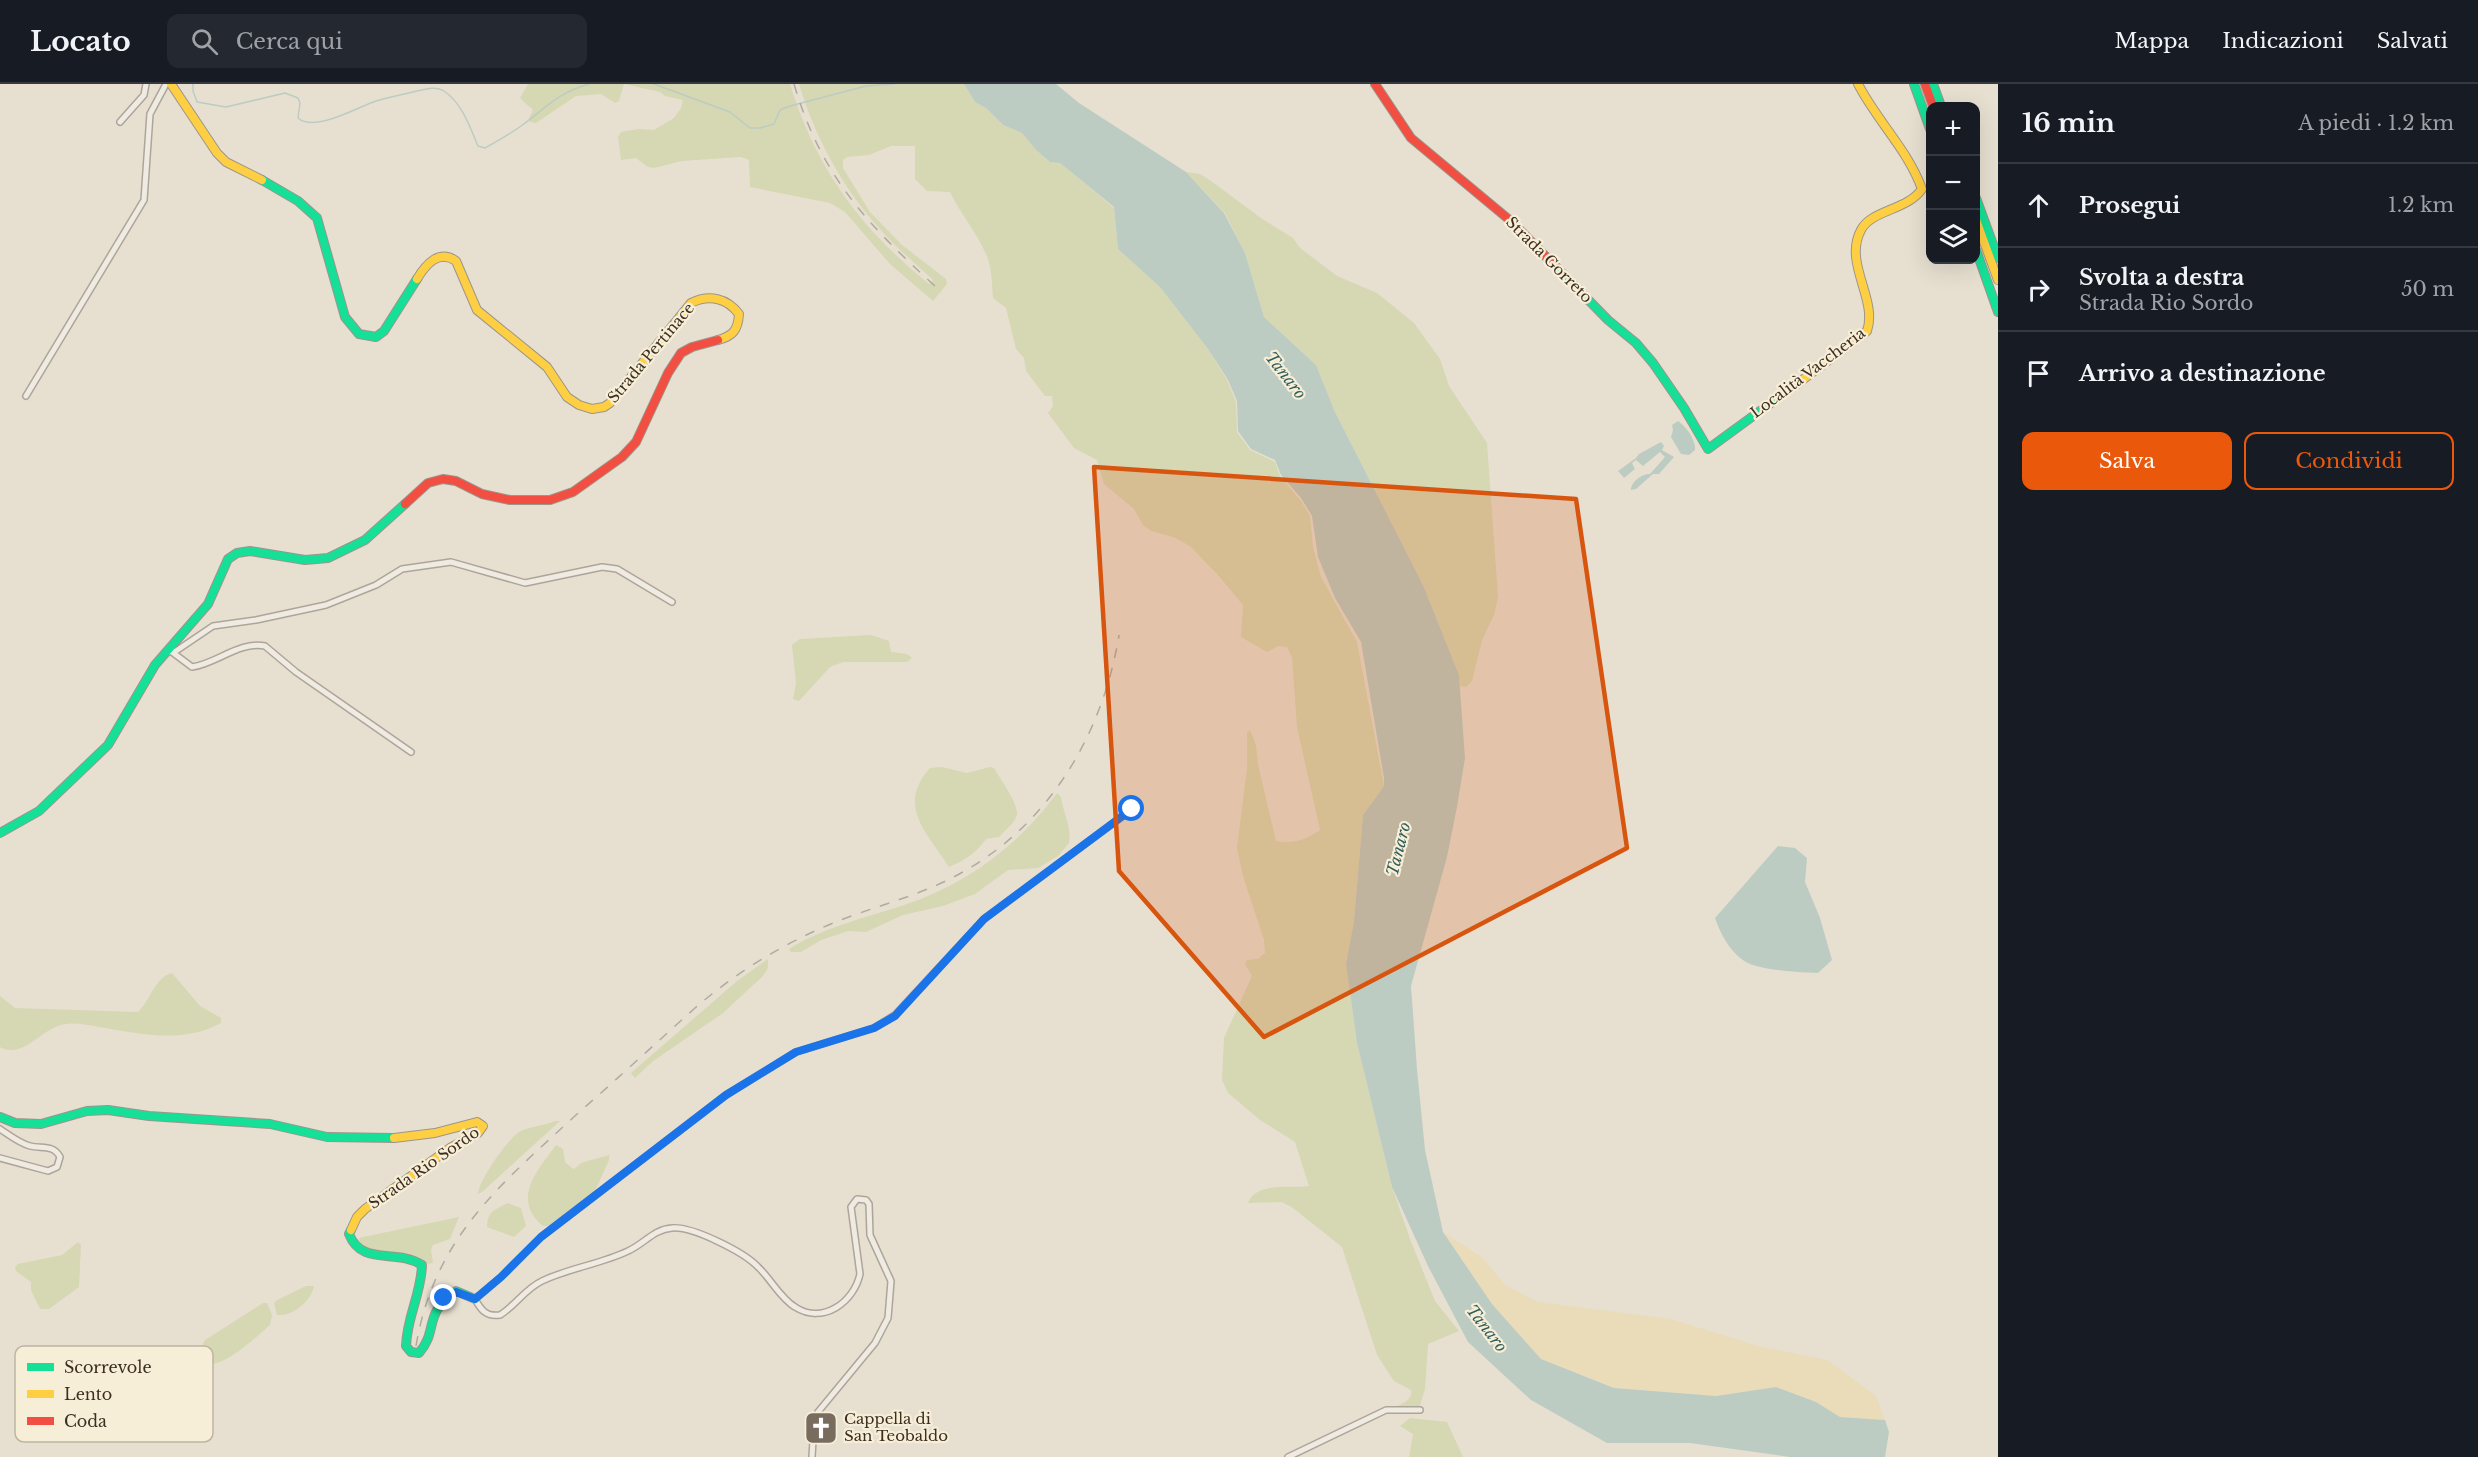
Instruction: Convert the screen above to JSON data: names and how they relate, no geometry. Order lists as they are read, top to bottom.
{
  "streets": {
    "main road": [
      "Strada Gorreto",
      "Strada Pertinace",
      "Località Vaccheria",
      "Strada Rio Sordo"
    ]
  },
  "crossings": [
    ["Strada Gorreto", "Località Vaccheria"]
  ],
  "water": ["Tanaro"],
  "places": {
    "church": ["Cappella di San Teobaldo"]
  },
  "legend": ["Scorrevole", "Lento", "Coda"],
  "page": {
    "header": "Locato",
    "search": "Cerca qui",
    "nav": ["Mappa", "Indicazioni", "Salvati"],
    "heading": ["16 min", "A piedi · 1.2 km"],
    "map_buttons": ["+", "−"],
    "list": [
      ["Prosegui", "1.2 km"],
      ["Svolta a destra", "Strada Rio Sordo", "50 m"],
      "Arrivo a destinazione"
    ],
    "buttons": ["Salva", "Condividi"]
  }
}
